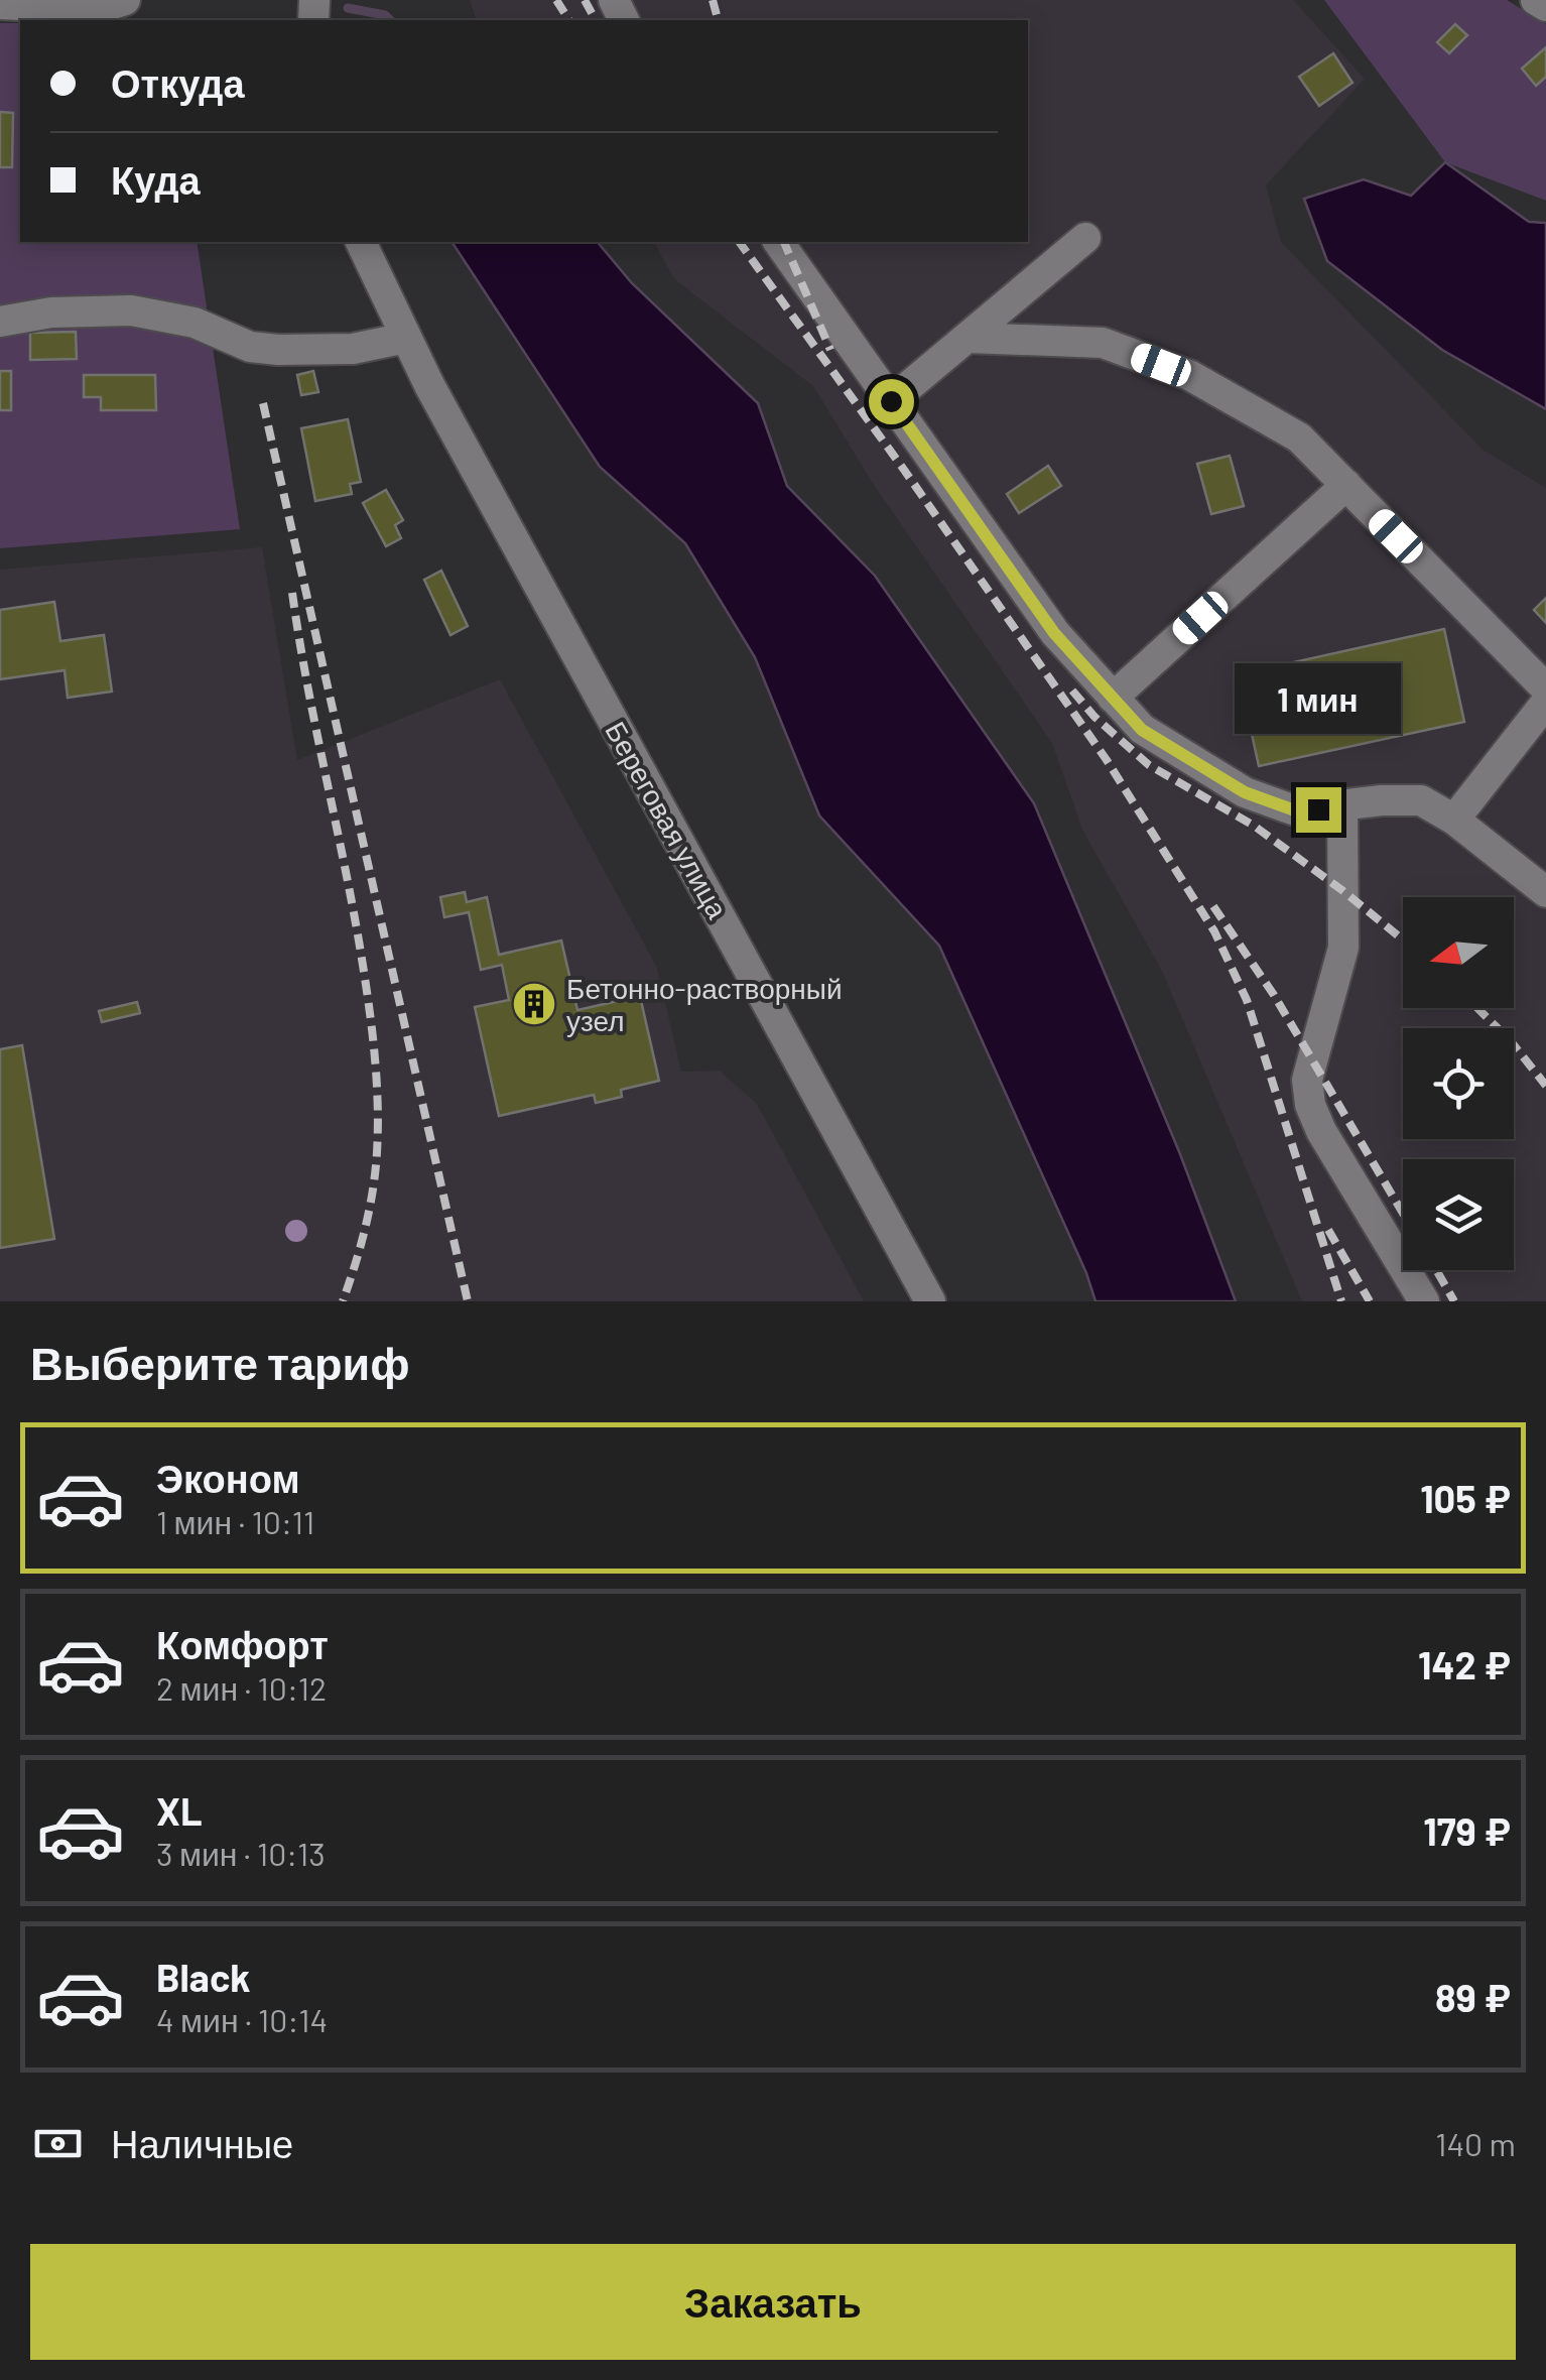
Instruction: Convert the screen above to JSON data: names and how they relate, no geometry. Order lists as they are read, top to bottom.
{
  "streets": {
    "street": ["Береговая улица"]
  },
  "places": {
    "building": ["Бетонно-растворный узел"]
  },
  "north": "left",
  "page": {
    "banner": ["Откуда", "Куда"],
    "bubble": "1 мин",
    "heading": "Выберите тариф",
    "list": [
      {
        "name": "Эконом",
        "note": "1 мин · 10:11",
        "value": "105 ₽"
      },
      {
        "name": "Комфорт",
        "note": "2 мин · 10:12",
        "value": "142 ₽"
      },
      {
        "name": "XL",
        "note": "3 мин · 10:13",
        "value": "179 ₽"
      },
      {
        "name": "Black",
        "note": "4 мин · 10:14",
        "value": "89 ₽"
      }
    ],
    "pay": ["Наличные", "140 m"],
    "buttons": "Заказать"
  }
}
